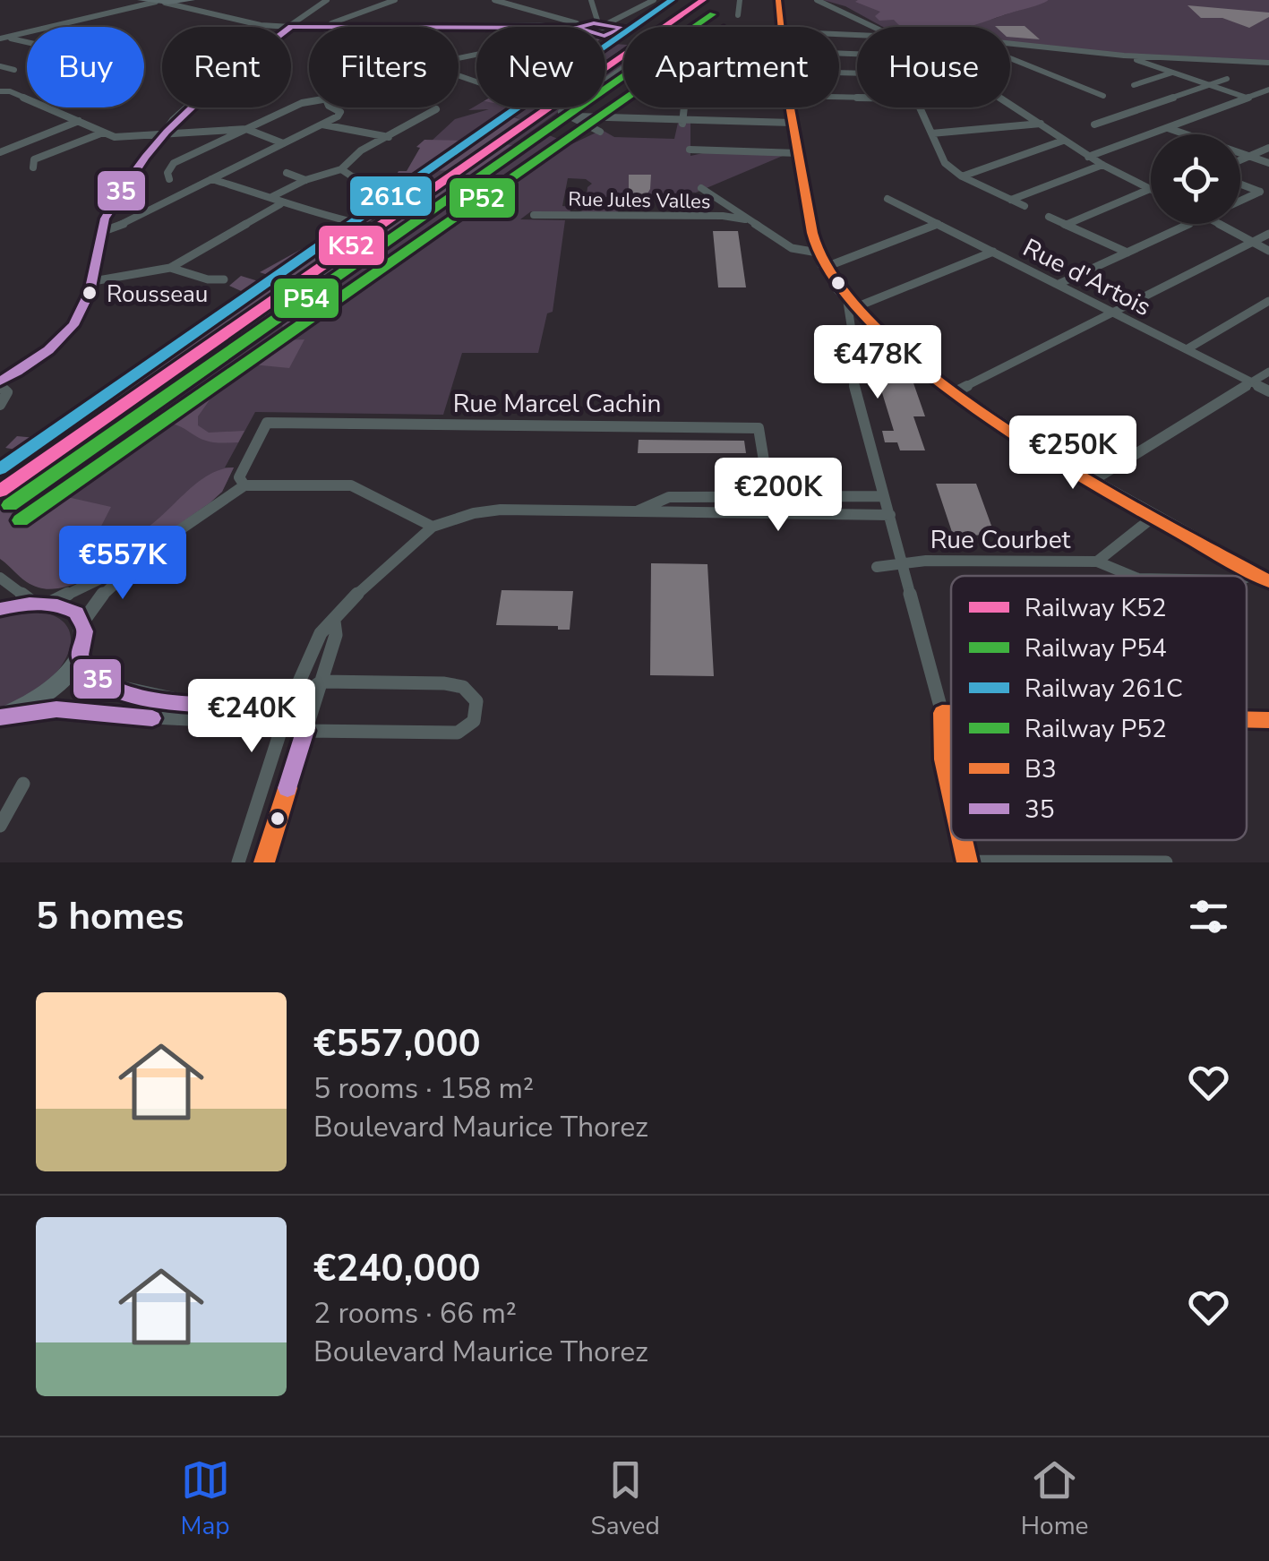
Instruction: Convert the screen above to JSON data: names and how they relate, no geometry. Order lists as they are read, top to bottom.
{
  "streets": {
    "street": [
      "Rue Jules Valles",
      "Rue d'Artois",
      "Rue Marcel Cachin",
      "Rue Courbet"
    ]
  },
  "places": ["Rousseau"],
  "lines": [
    "rail line K52",
    "rail line 261C",
    "transit line B3",
    "rail line P54",
    "transit line 35",
    "rail line P52"
  ],
  "legend": [
    "Railway K52",
    "Railway P54",
    "Railway 261C",
    "Railway P52",
    "B3",
    "35"
  ],
  "page": {
    "chip": [
      "Buy",
      "Rent",
      "Filters",
      "New",
      "Apartment",
      "House"
    ],
    "price": [
      "€478K",
      "€250K",
      "€200K",
      "€557K",
      "€240K"
    ],
    "heading": "5 homes",
    "list": [
      {
        "name": "€557,000",
        "note": "5 rooms · 158 m² · Boulevard Maurice Thorez"
      },
      {
        "name": "€240,000",
        "note": "2 rooms · 66 m² · Boulevard Maurice Thorez"
      }
    ],
    "tabs": ["Map", "Saved", "Home"]
  }
}
